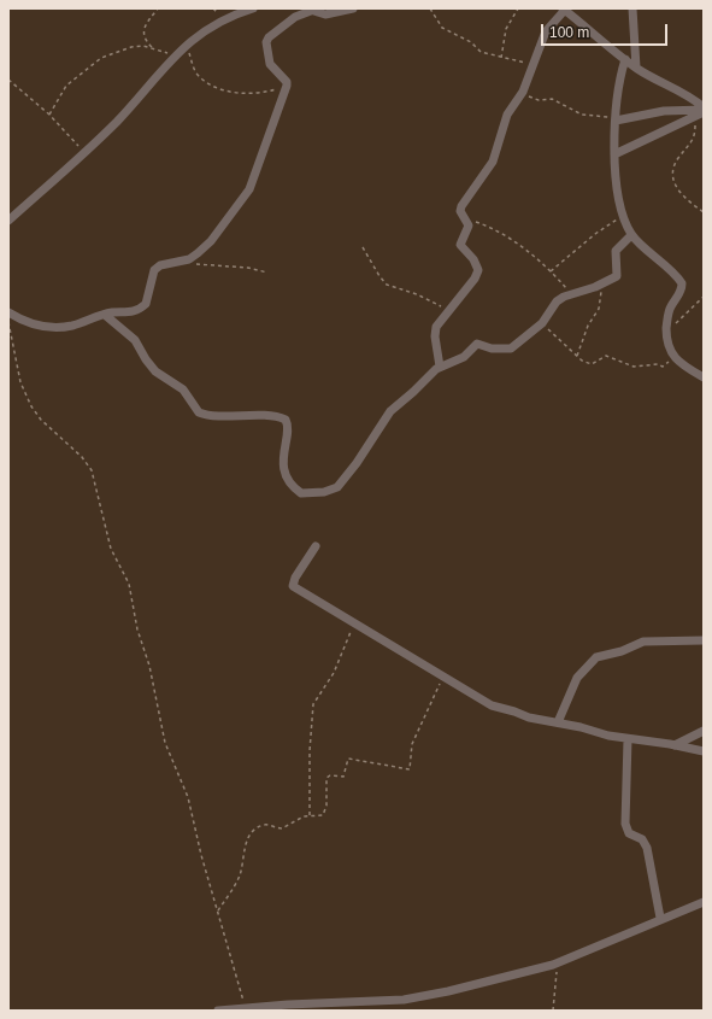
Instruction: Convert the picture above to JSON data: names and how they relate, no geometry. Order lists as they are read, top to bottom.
{
  "scale_bar": "100 m"
}
